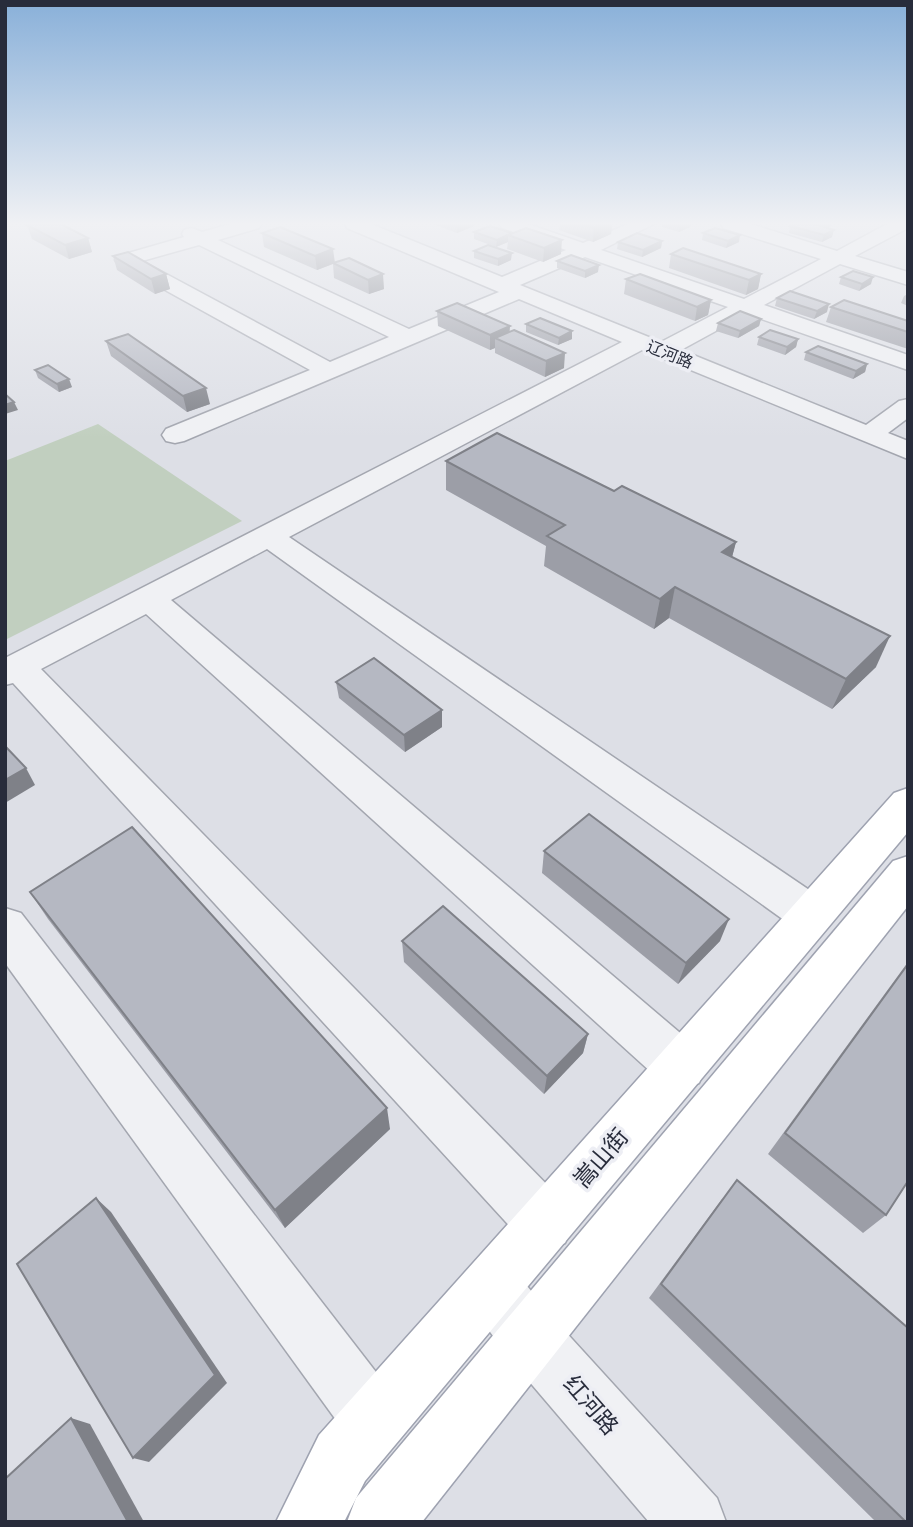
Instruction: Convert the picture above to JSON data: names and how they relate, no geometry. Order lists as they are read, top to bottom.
{
  "streets": {
    "main road": ["嵩山街"],
    "street": ["辽河路", "红河路"]
  },
  "crossings": [
    ["嵩山街", "红河路"]
  ]
}
